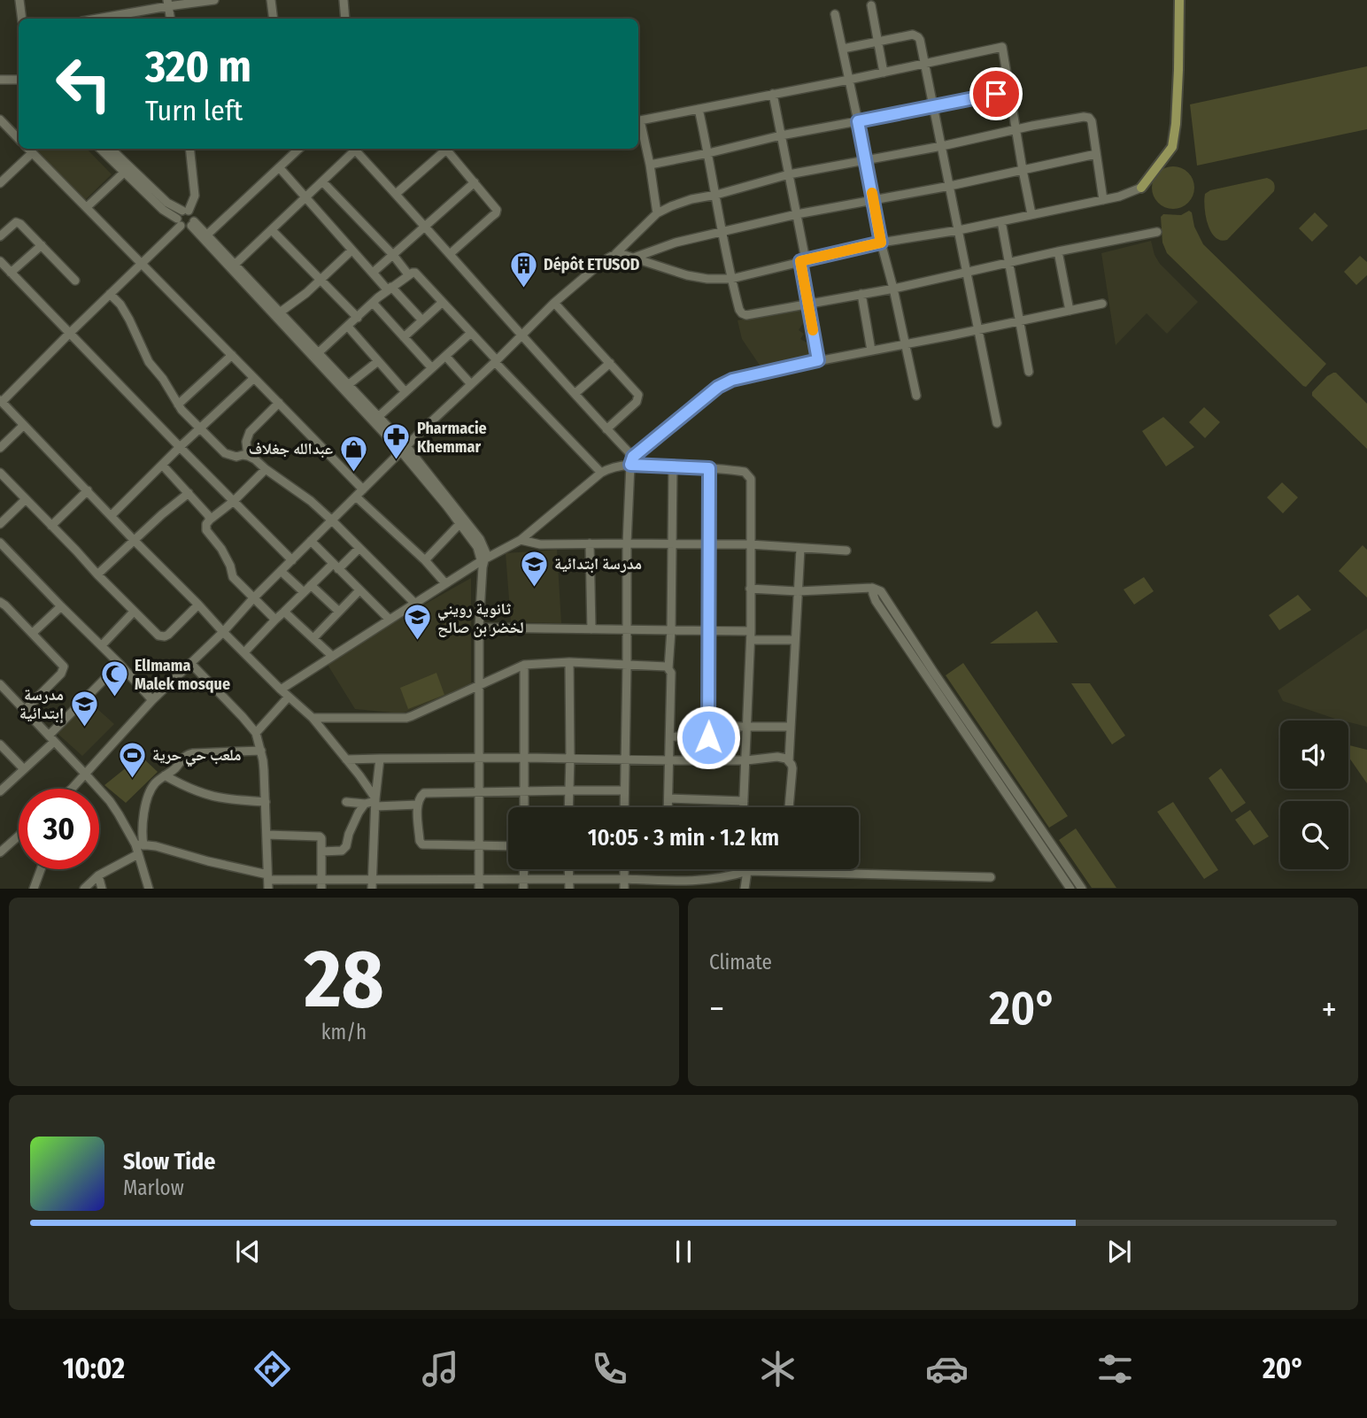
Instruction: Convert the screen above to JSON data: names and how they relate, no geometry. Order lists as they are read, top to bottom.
{
  "places": {
    "building": ["Dépôt ETUSOD"],
    "pharmacy": ["Pharmacie Khemmar"],
    "shop": ["عبدالله جغلاف"],
    "school or university": ["مدرسة ابتدائية", "ثانوية رويني لخضر بن صالح", "مدرسة إبتدائية"],
    "mosque": ["ElImama Malek mosque"],
    "sports": ["ملعب حي حرية"]
  },
  "page": {
    "turn": ["320 m", "Turn left"],
    "limit": "30",
    "trip": "10:05 · 3 min · 1.2 km",
    "tile": [
      ["28", "km/h"],
      "Climate"
    ],
    "heat": ["−", "20°", "+"],
    "song": ["Slow Tide", "Marlow"],
    "tabs": ["10:02", "20°"]
  }
}
